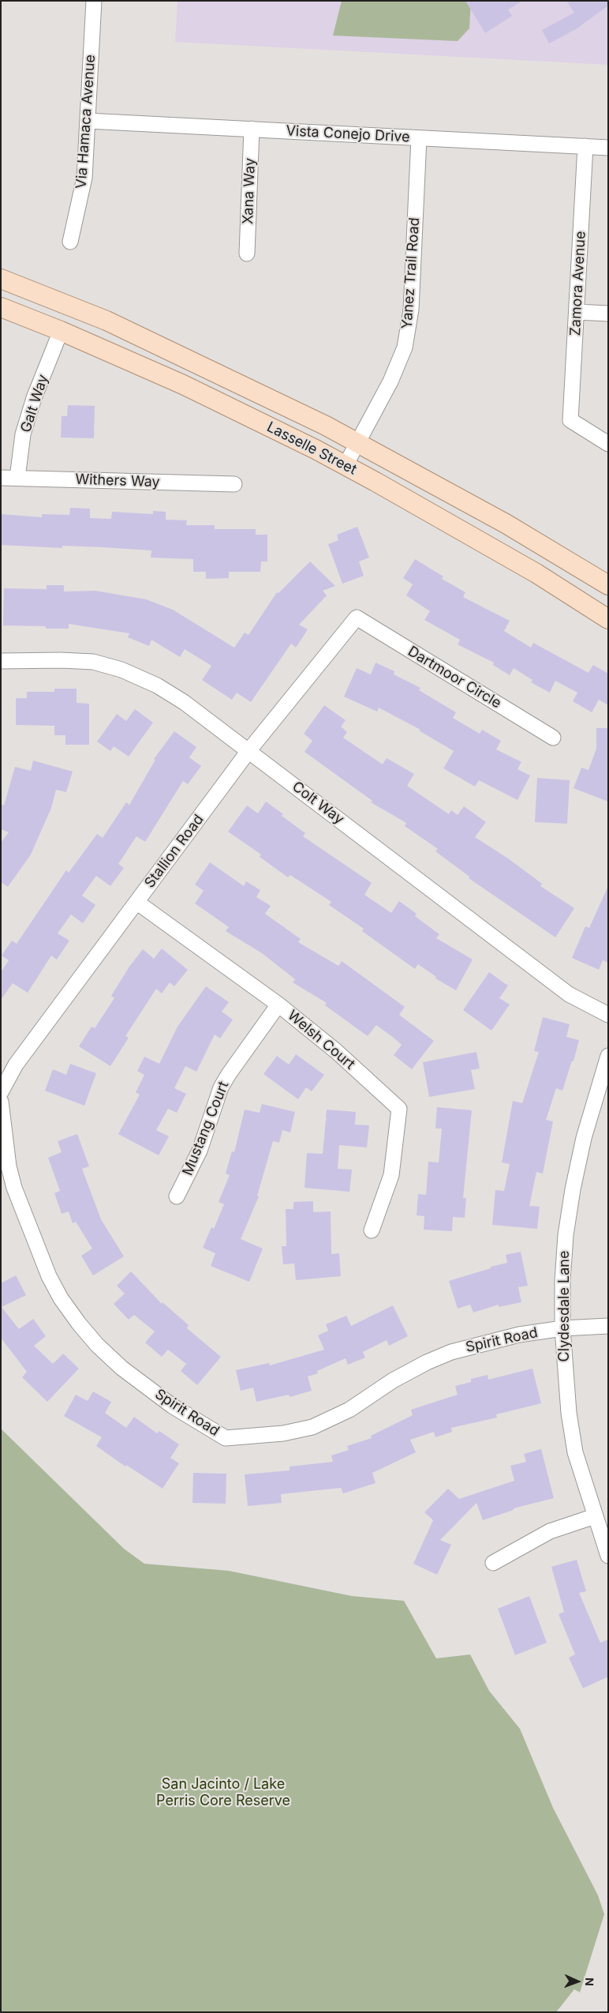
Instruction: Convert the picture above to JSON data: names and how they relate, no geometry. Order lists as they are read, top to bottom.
{
  "streets": {
    "main road": ["Lasselle Street"],
    "street": [
      "Via Hamaca Avenue",
      "Vista Conejo Drive",
      "Xana Way",
      "Yanez Trail Road",
      "Zamora Avenue",
      "Galt Way",
      "Withers Way",
      "Dartmoor Circle",
      "Colt Way",
      "Stallion Road",
      "Welsh Court",
      "Mustang Court",
      "Clydesdale Lane",
      "Spirit Road"
    ]
  },
  "crossings": [
    ["Via Hamaca Avenue", "Vista Conejo Drive"],
    ["Vista Conejo Drive", "Xana Way"],
    ["Vista Conejo Drive", "Yanez Trail Road"],
    ["Vista Conejo Drive", "Zamora Avenue"],
    ["Yanez Trail Road", "Lasselle Street"],
    ["Galt Way", "Lasselle Street"],
    ["Galt Way", "Withers Way"],
    ["Dartmoor Circle", "Stallion Road"],
    ["Colt Way", "Stallion Road"],
    ["Stallion Road", "Welsh Court"],
    ["Welsh Court", "Mustang Court"],
    ["Clydesdale Lane", "Spirit Road"]
  ],
  "parks": ["San Jacinto / Lake Perris Core Reserve"],
  "north": "right"
}
